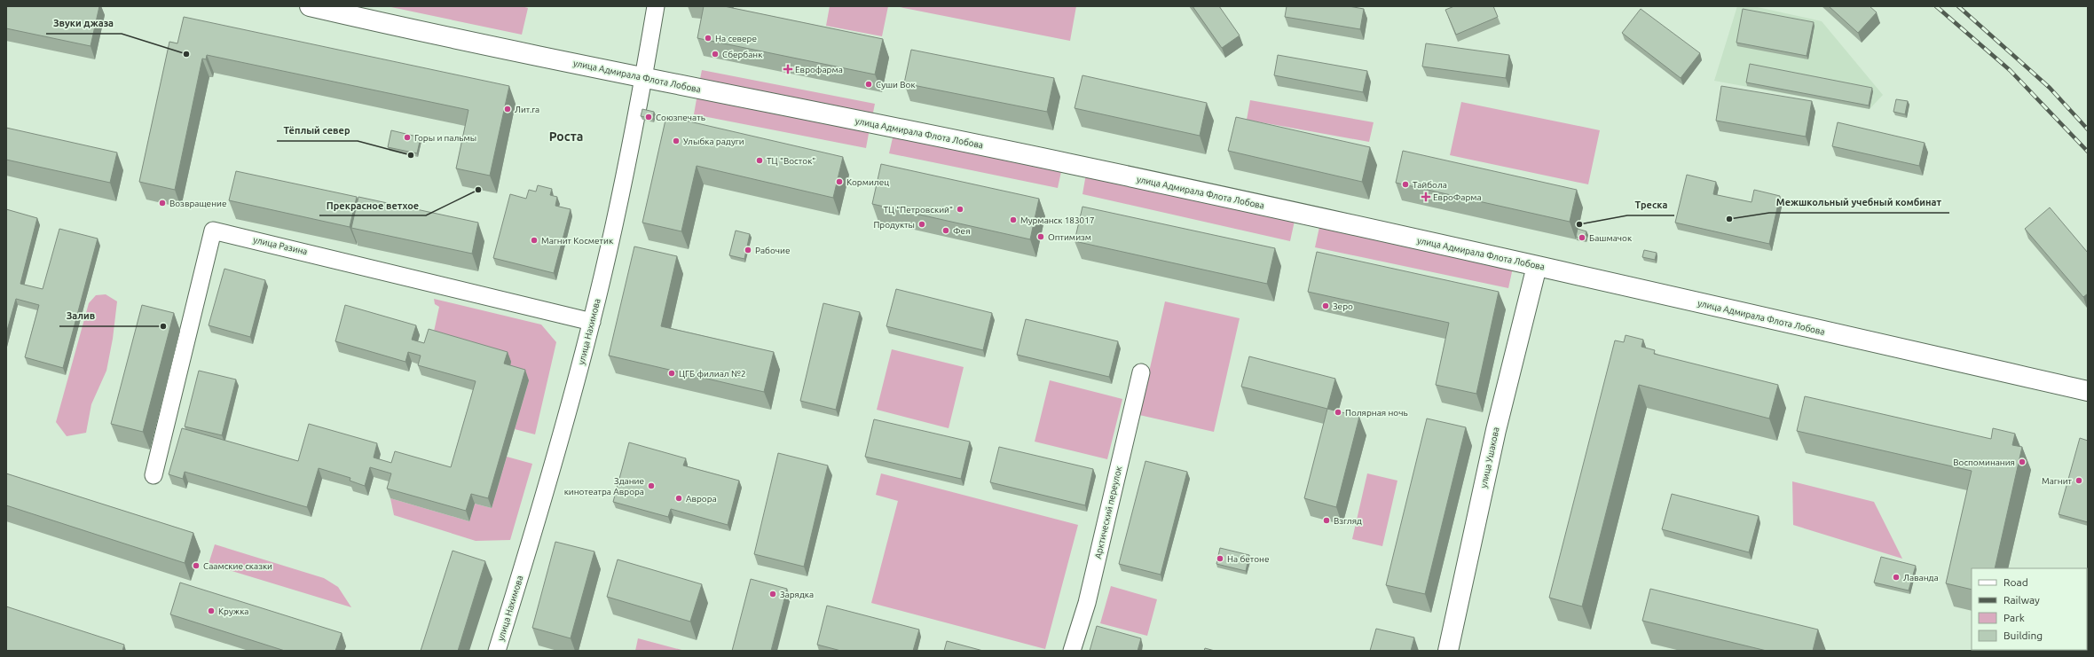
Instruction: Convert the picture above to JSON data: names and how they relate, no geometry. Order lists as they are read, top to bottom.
{
  "streets": {
    "street": [
      "улица Адмирала Флота Лобова",
      "улица Разина",
      "улица Нахимова",
      "улица Ушакова",
      "Арктический переулок"
    ]
  },
  "crossings": [
    ["улица Адмирала Флота Лобова", "улица Нахимова"],
    ["улица Адмирала Флота Лобова", "улица Ушакова"],
    ["улица Разина", "улица Нахимова"]
  ],
  "districts": ["Роста"],
  "places": {
    "other": [
      "На севере",
      "Звуки джаза",
      "Сбербанк",
      "Суши Вок",
      "Лит.ra",
      "Союзпечать",
      "Горы и пальмы",
      "Улыбка радуги",
      "Тёплый север",
      "ТЦ \"Восток\"",
      "Кормилец",
      "Тайбола",
      "Прекрасное ветхое",
      "Возвращение",
      "ТЦ \"Петровский\"",
      "Межшкольный учебный комбинат",
      "Мурманск 183017",
      "Продукты",
      "Треска",
      "Фея",
      "Оптимизм",
      "Башмачок",
      "Магнит Косметик",
      "Рабочие",
      "Зеро",
      "Залив",
      "ЦГБ филиал №2",
      "Полярная ночь",
      "Воспоминания",
      "Магнит",
      "Здание кинотеатра Аврора",
      "Аврора",
      "Взгляд",
      "На бетоне",
      "Саамские сказки",
      "Лаванда",
      "Зарядка",
      "Кружка"
    ],
    "health": ["Еврофарма", "ЕвроФарма"]
  },
  "legend": [
    "Road",
    "Railway",
    "Park",
    "Building"
  ]
}
